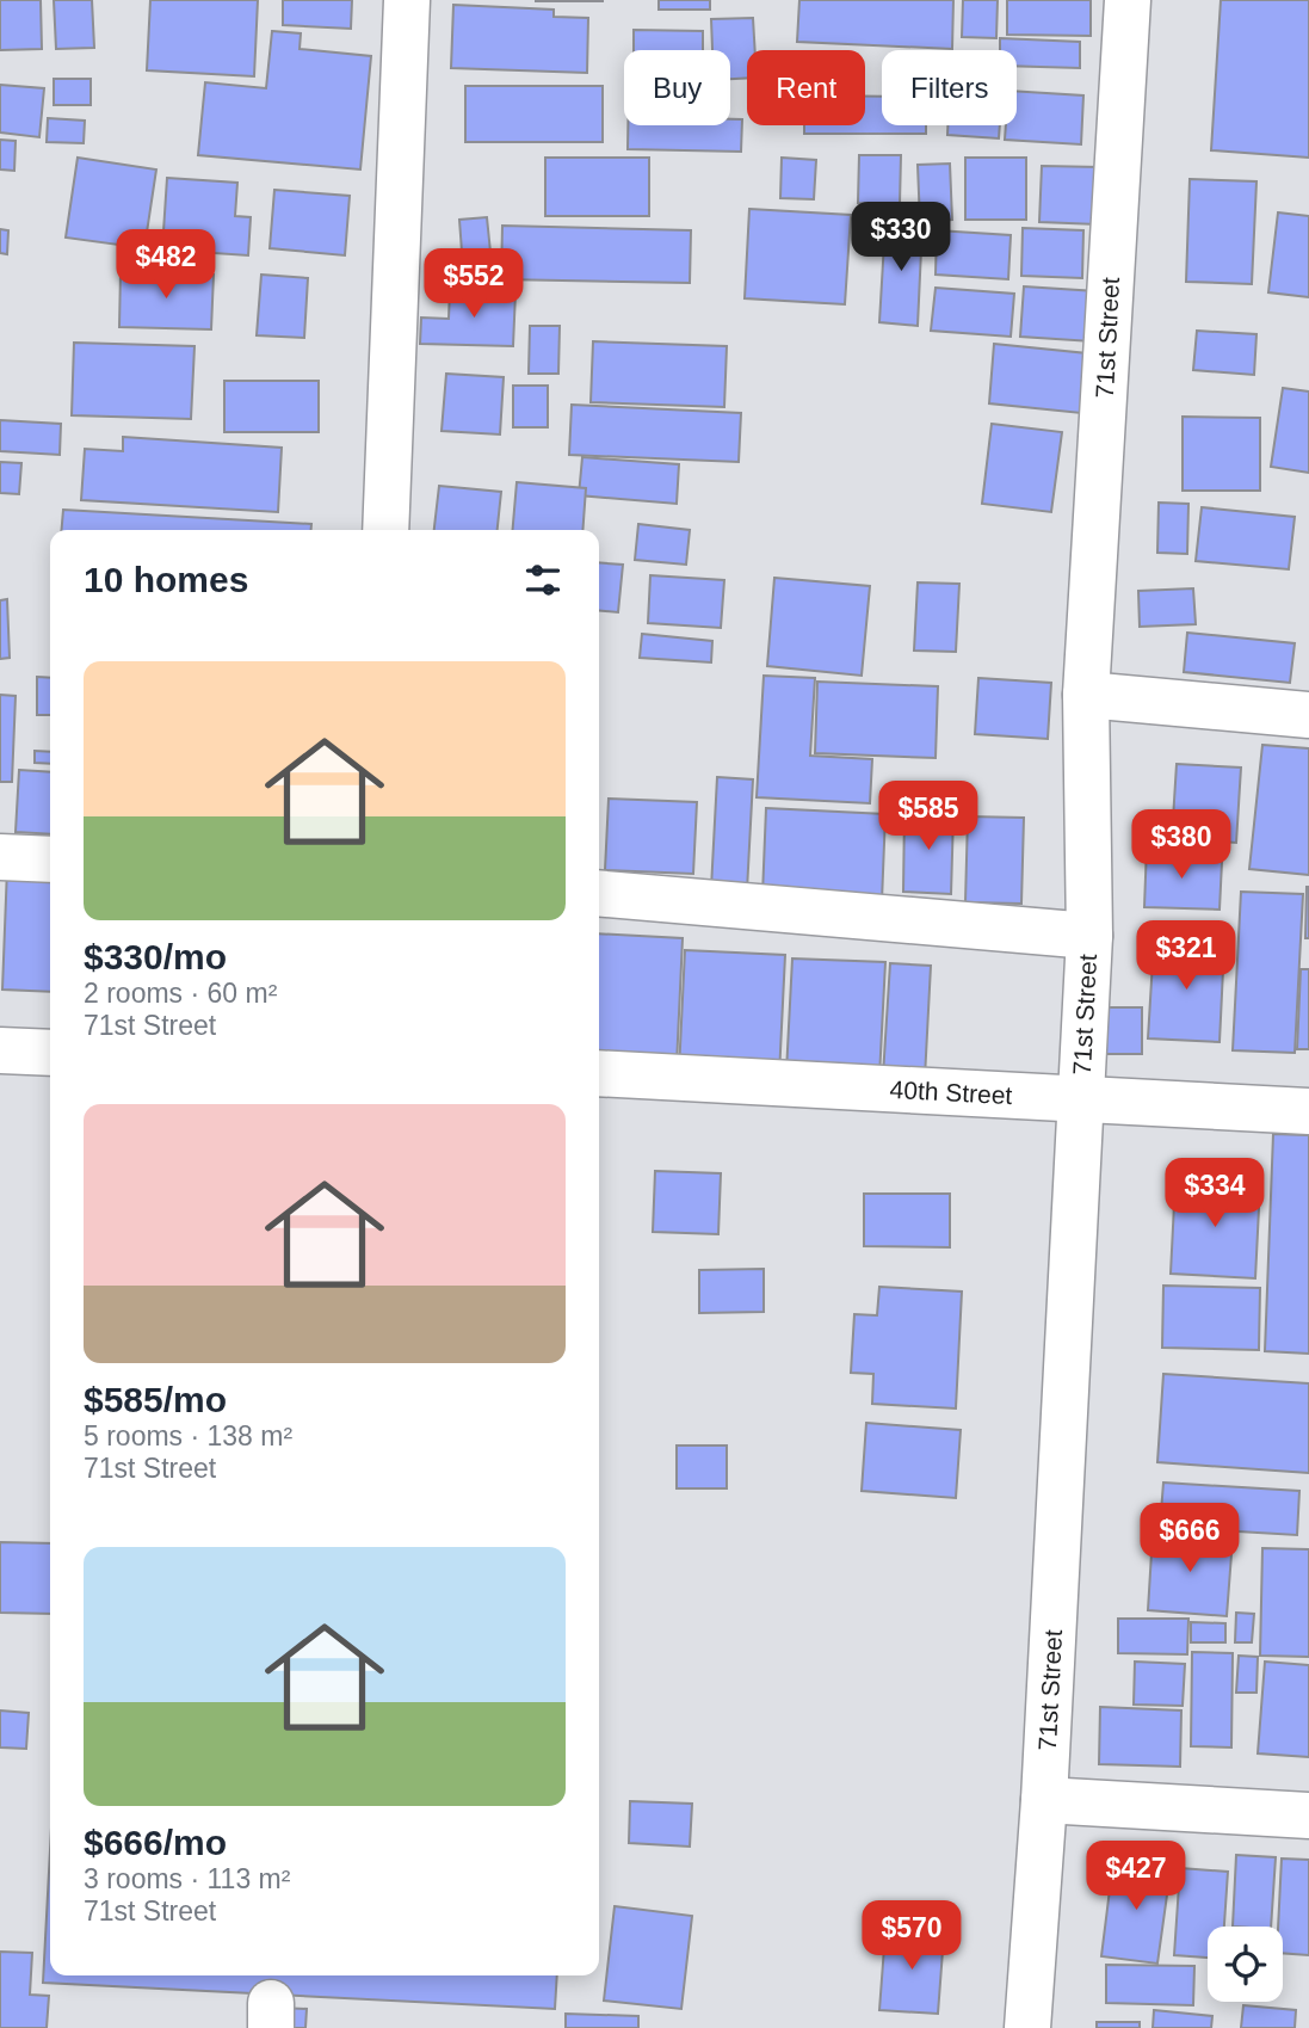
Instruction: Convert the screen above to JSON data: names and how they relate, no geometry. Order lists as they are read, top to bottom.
{
  "streets": {
    "street": ["71st Street", "40th Street"]
  },
  "crossings": [
    ["71st Street", "40th Street"]
  ],
  "page": {
    "chip": ["Buy", "Rent", "Filters"],
    "price": [
      "$330",
      "$482",
      "$552",
      "$585",
      "$380",
      "$321",
      "$334",
      "$666",
      "$427",
      "$570"
    ],
    "heading": "10 homes",
    "list": [
      {
        "name": "$330/mo",
        "note": "2 rooms · 60 m² · 71st Street"
      },
      {
        "name": "$585/mo",
        "note": "5 rooms · 138 m² · 71st Street"
      },
      {
        "name": "$666/mo",
        "note": "3 rooms · 113 m² · 71st Street"
      }
    ]
  }
}
